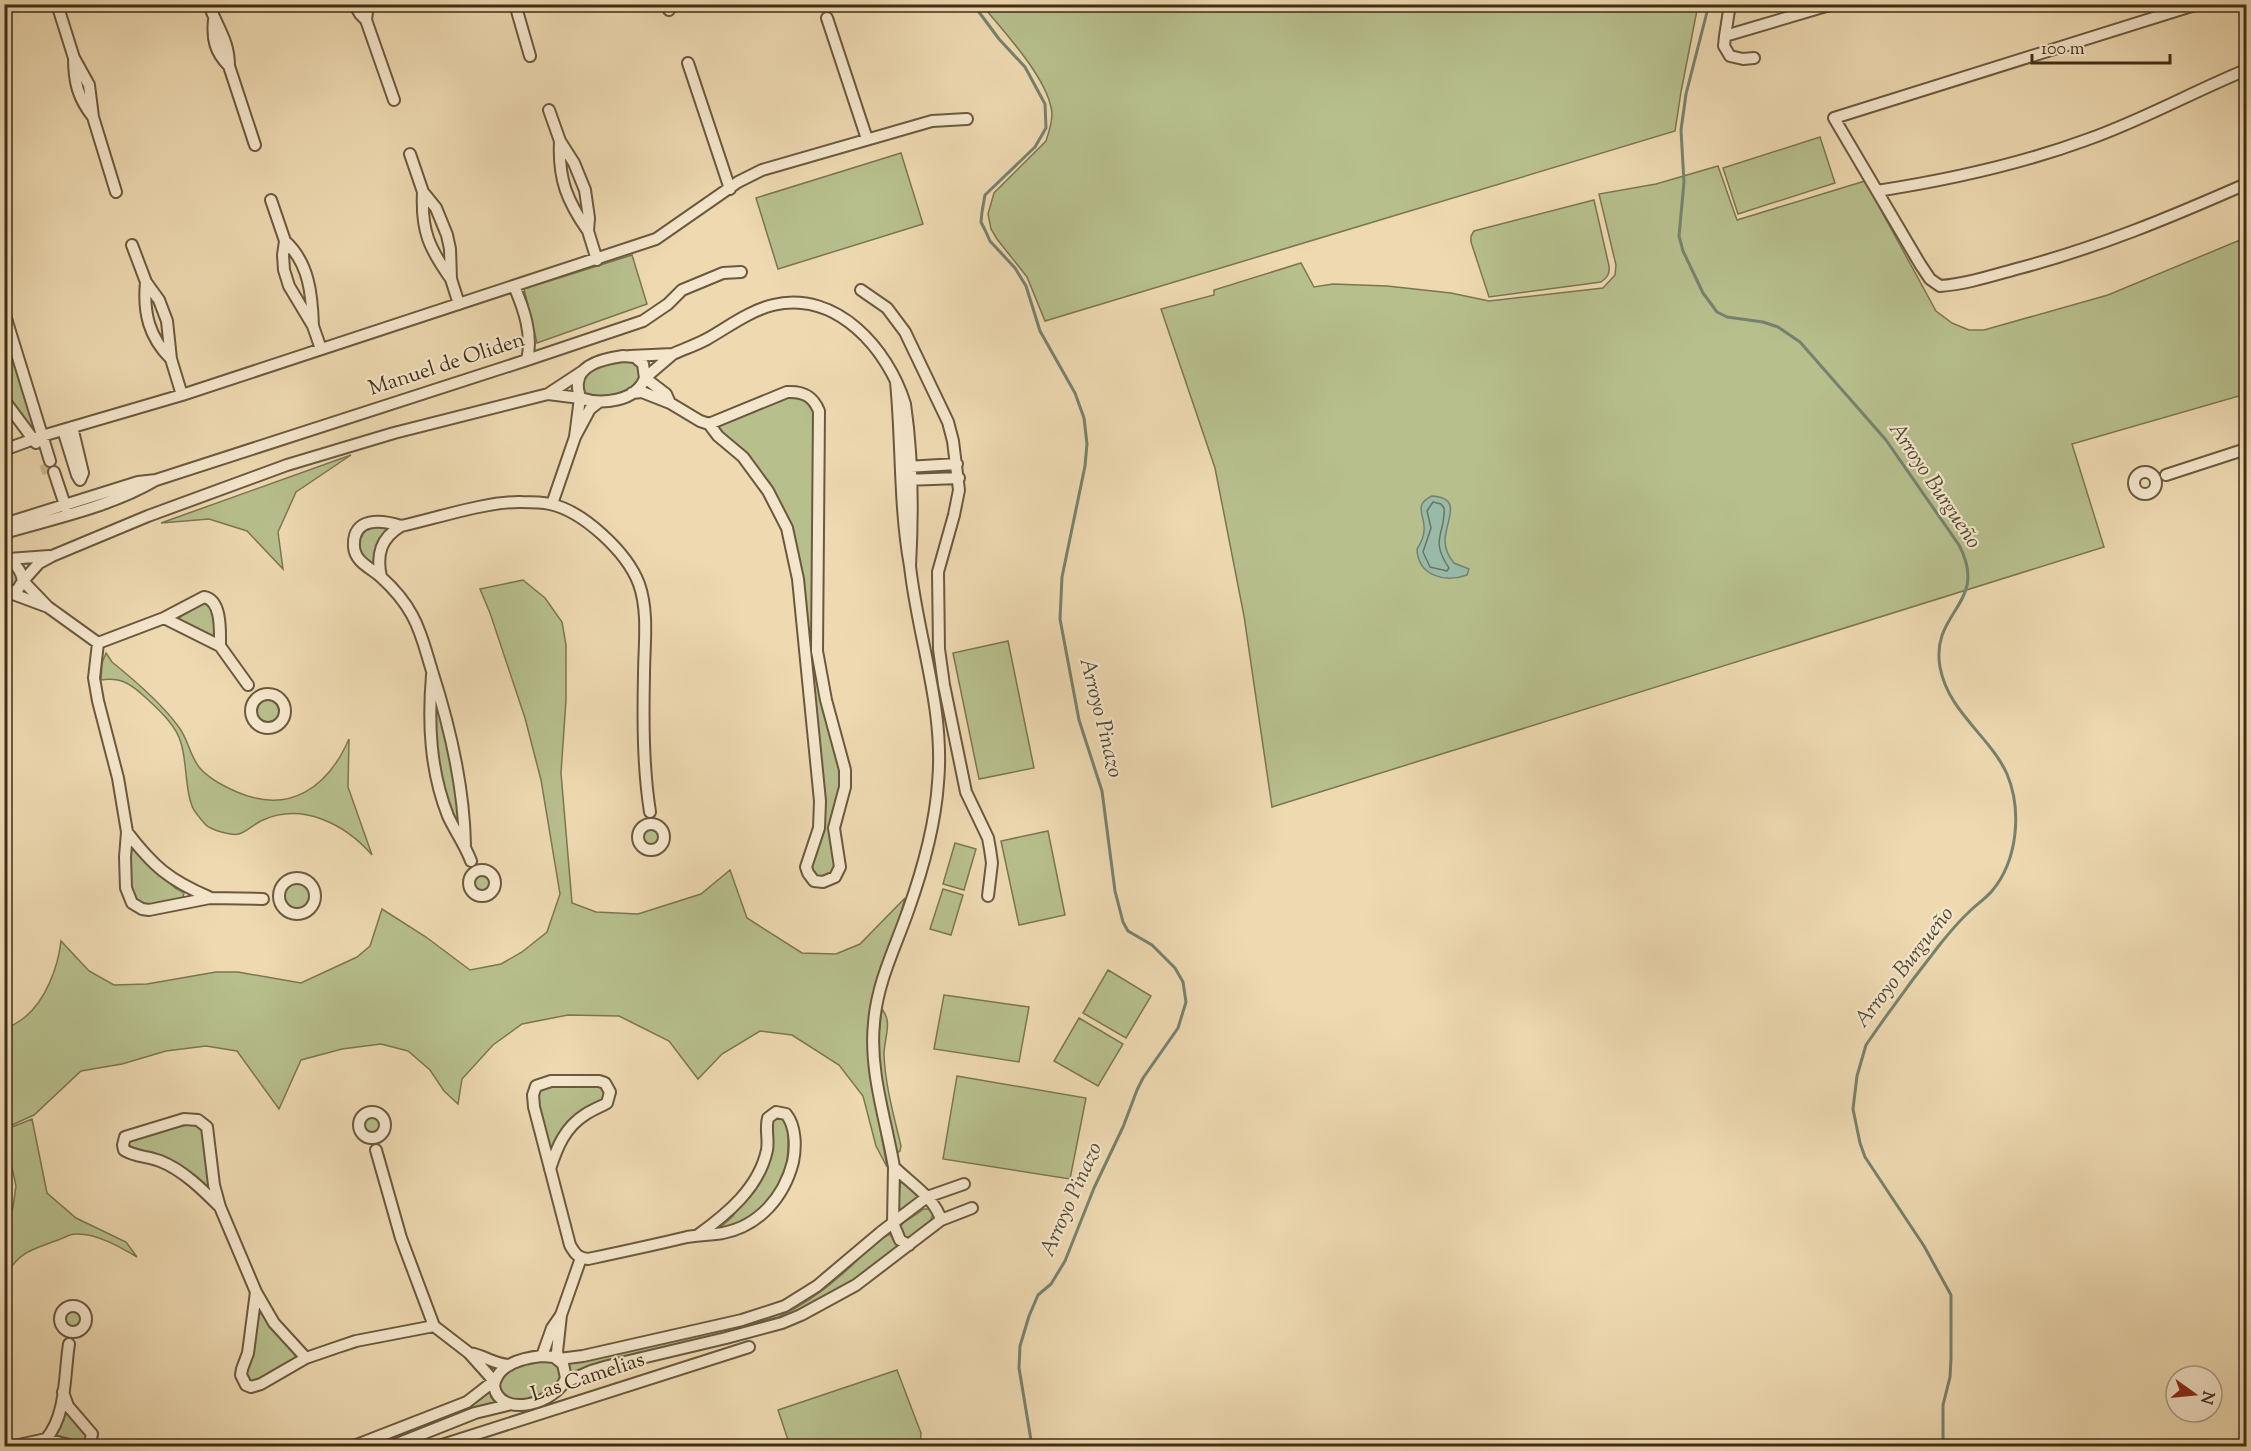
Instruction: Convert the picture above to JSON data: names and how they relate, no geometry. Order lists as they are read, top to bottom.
{
  "streets": {
    "street": ["Manuel de Oliden", "Las Camelias"]
  },
  "water": ["Arroyo Burgueño", "Arroyo Pinazo"],
  "scale_bar": "100 m",
  "north": "right"
}
